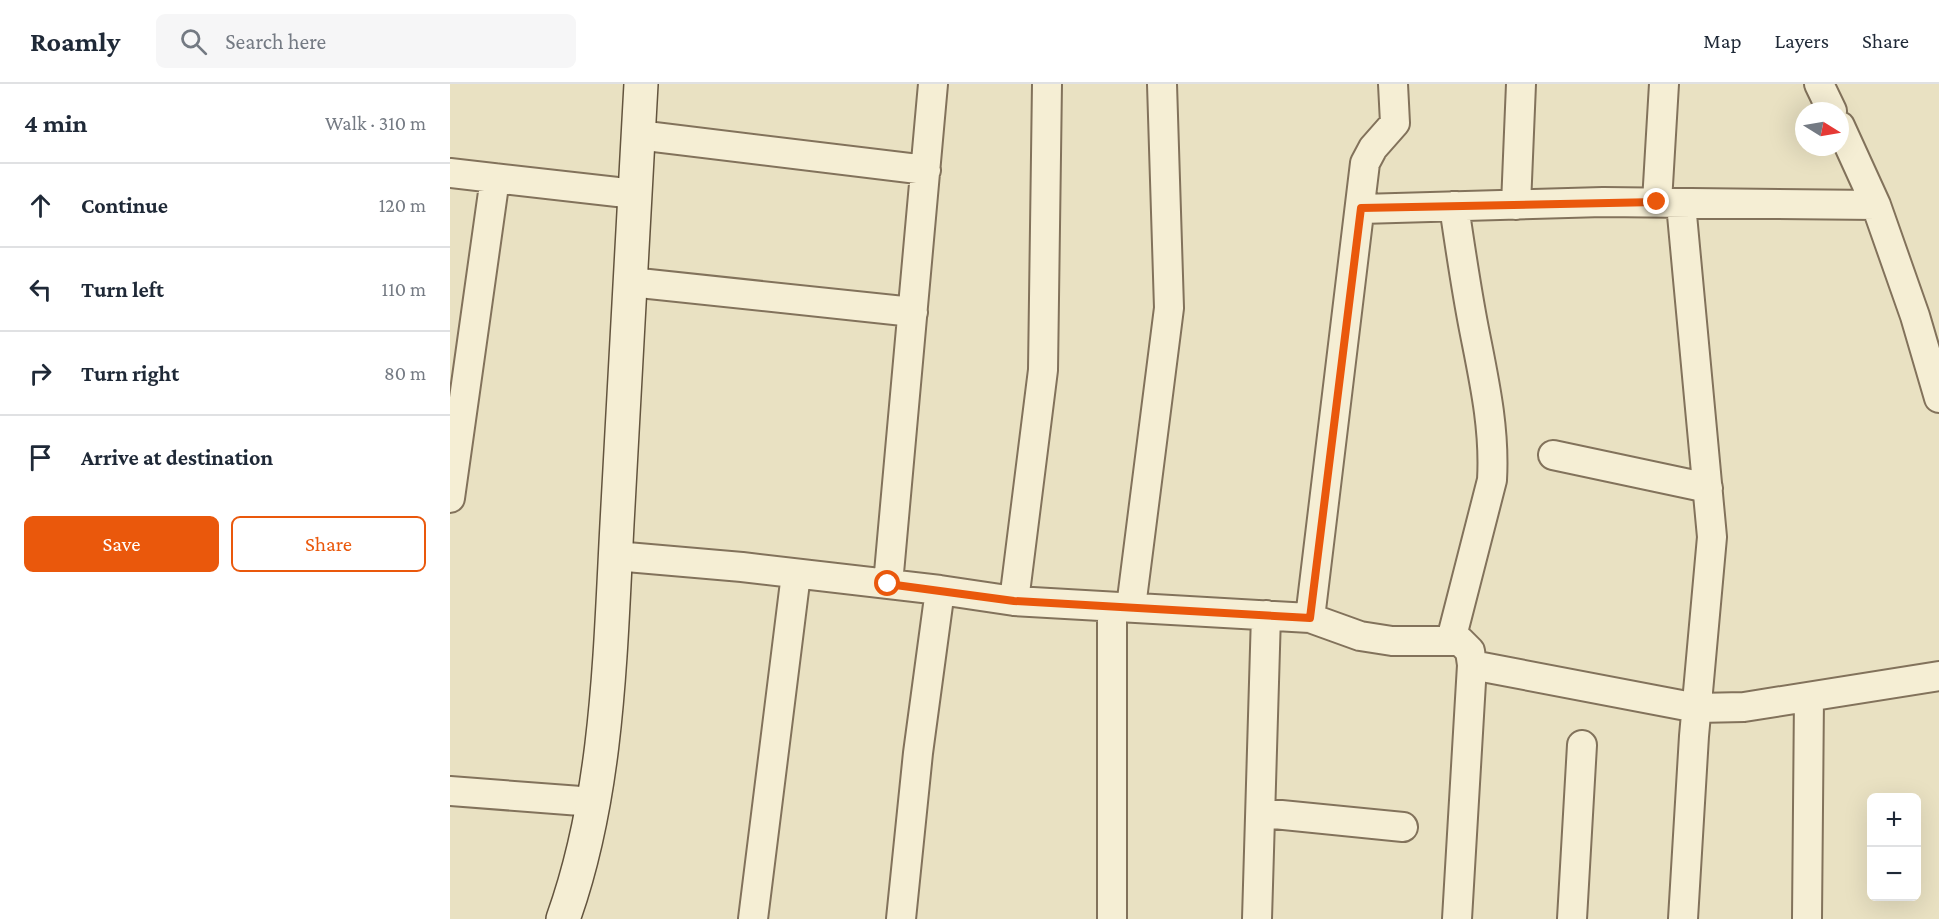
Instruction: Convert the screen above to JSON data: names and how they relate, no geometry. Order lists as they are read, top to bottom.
{
  "north": "right",
  "page": {
    "header": "Roamly",
    "search": "Search here",
    "nav": ["Map", "Layers", "Share"],
    "heading": ["4 min", "Walk · 310 m"],
    "list": [
      ["Continue", "120 m"],
      ["Turn left", "110 m"],
      ["Turn right", "80 m"],
      "Arrive at destination"
    ],
    "buttons": ["Save", "Share"],
    "map_buttons": ["+", "−"]
  }
}
